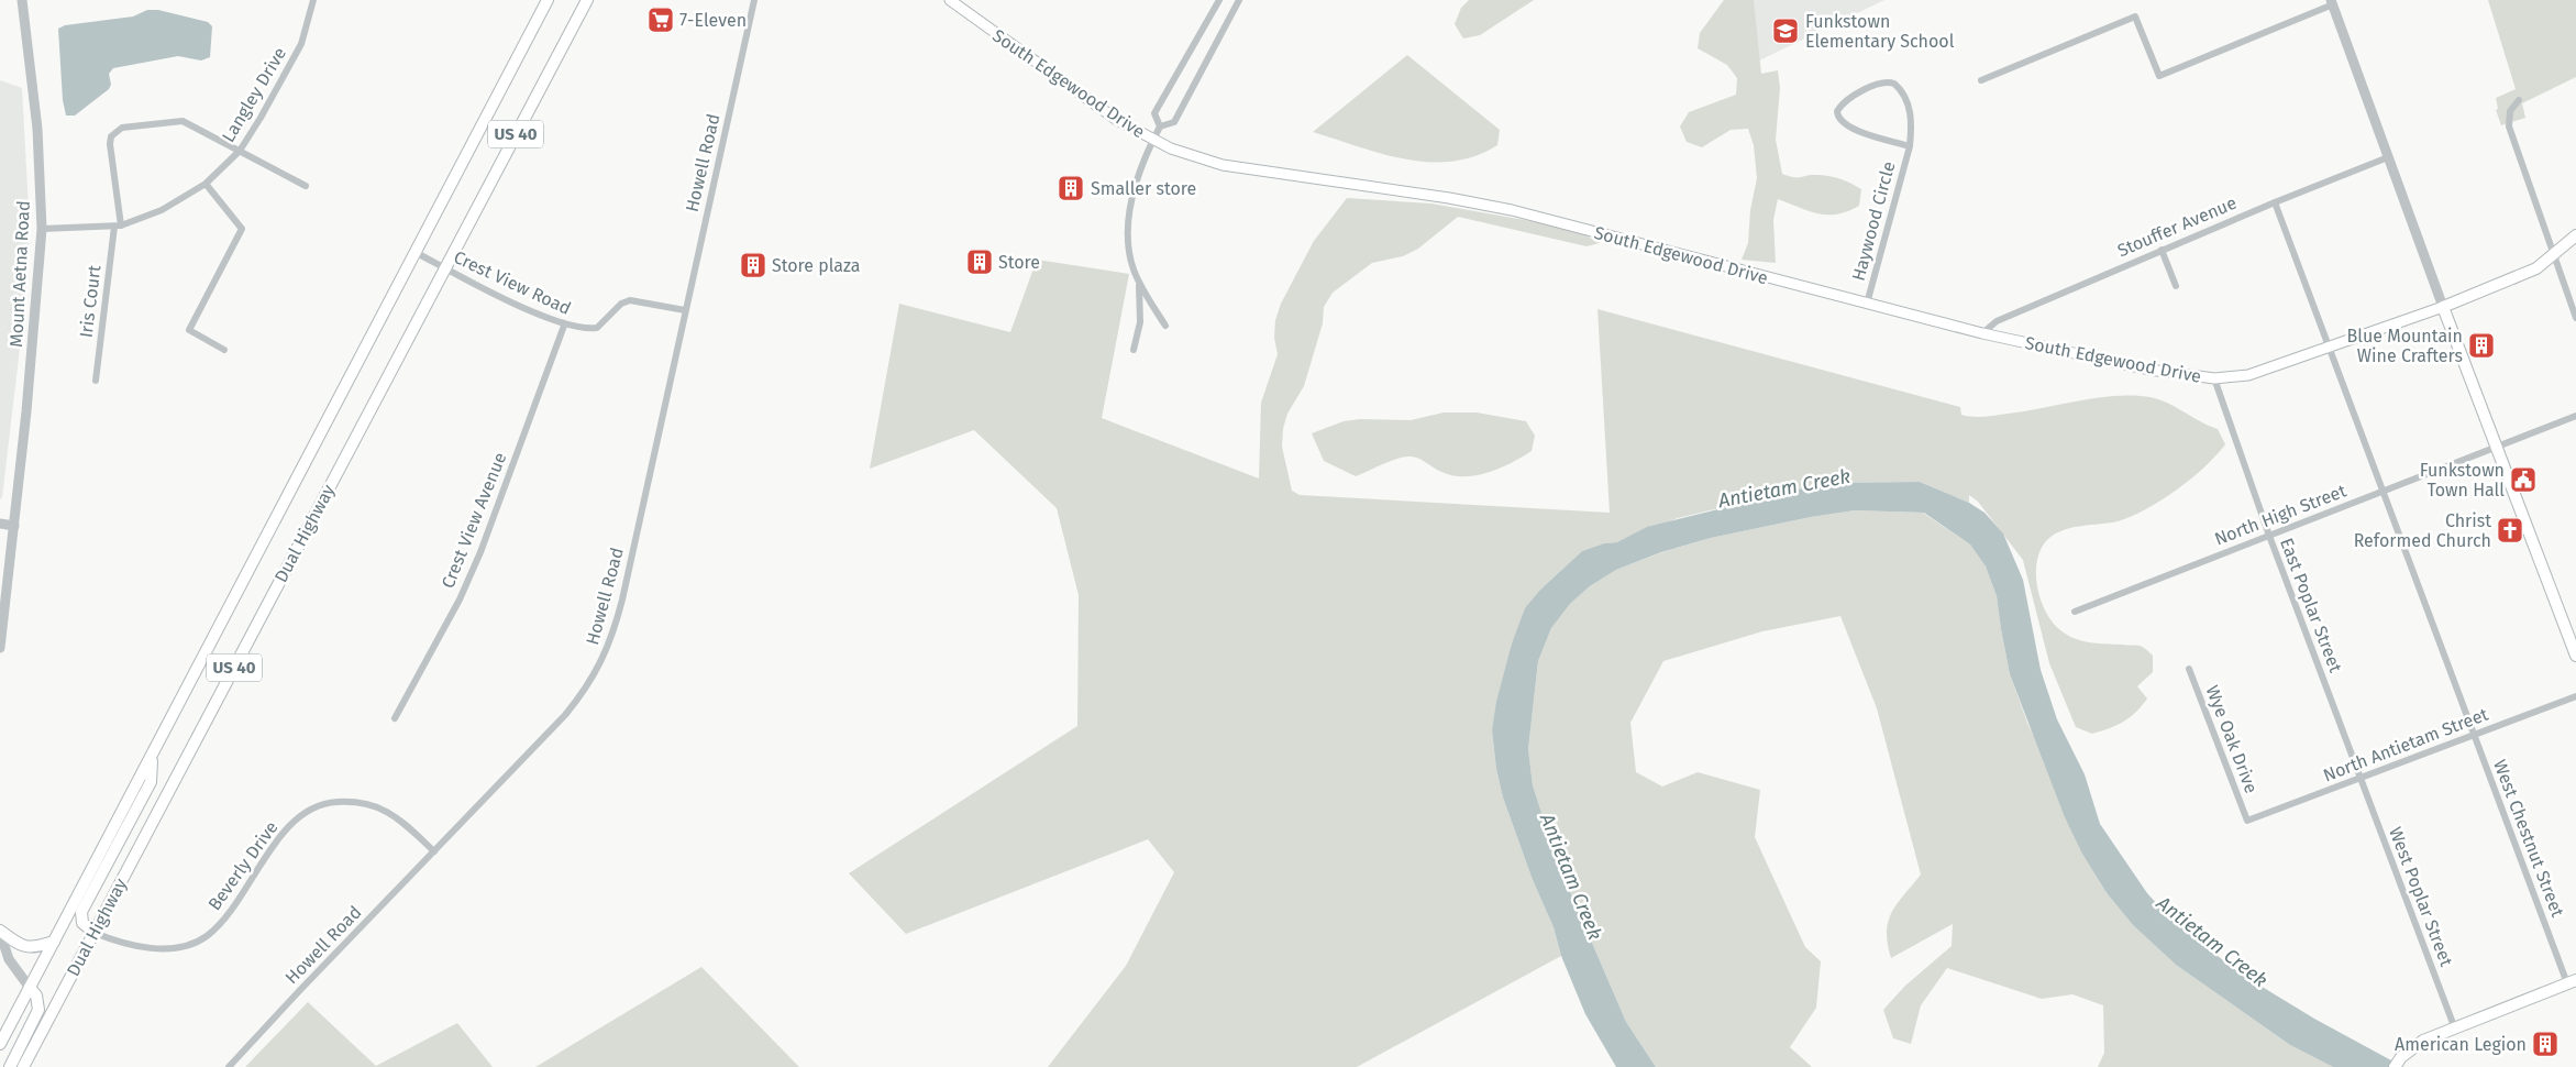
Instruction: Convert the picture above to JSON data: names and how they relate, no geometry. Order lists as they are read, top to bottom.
{
  "streets": {
    "main road": ["South Edgewood Drive", "US 40", "Dual Highway"],
    "street": [
      "Langley Drive",
      "Howell Road",
      "Haywood Circle",
      "Stouffer Avenue",
      "Mount Aetna Road",
      "Crest View Road",
      "Iris Court",
      "North High Street",
      "Crest View Avenue",
      "East Poplar Street",
      "Wye Oak Drive",
      "North Antietam Street",
      "West Chestnut Street",
      "Beverly Drive",
      "West Poplar Street"
    ]
  },
  "crossings": [
    ["South Edgewood Drive", "Haywood Circle"],
    ["South Edgewood Drive", "Stouffer Avenue"],
    ["South Edgewood Drive", "East Poplar Street"],
    ["South Edgewood Drive", "West Chestnut Street"],
    ["Langley Drive", "Mount Aetna Road"],
    ["Langley Drive", "Iris Court"],
    ["Howell Road", "Crest View Road"],
    ["Howell Road", "Beverly Drive"],
    ["Stouffer Avenue", "West Chestnut Street"],
    ["Crest View Road", "Crest View Avenue"],
    ["Crest View Road", "Dual Highway"],
    ["North High Street", "East Poplar Street"],
    ["North High Street", "West Chestnut Street"],
    ["Dual Highway", "Beverly Drive"],
    ["East Poplar Street", "North Antietam Street"],
    ["East Poplar Street", "West Poplar Street"],
    ["Wye Oak Drive", "North Antietam Street"],
    ["North Antietam Street", "West Chestnut Street"],
    ["North Antietam Street", "West Poplar Street"]
  ],
  "water": ["Antietam Creek"],
  "places": {
    "supermarket": ["7-Eleven"],
    "school or university": ["Funkstown Elementary School"],
    "building": [
      "Smaller store",
      "Store",
      "Store plaza",
      "Blue Mountain Wine Crafters",
      "American Legion"
    ],
    "public building": ["Funkstown Town Hall"],
    "church": ["Christ Reformed Church"]
  }
}
